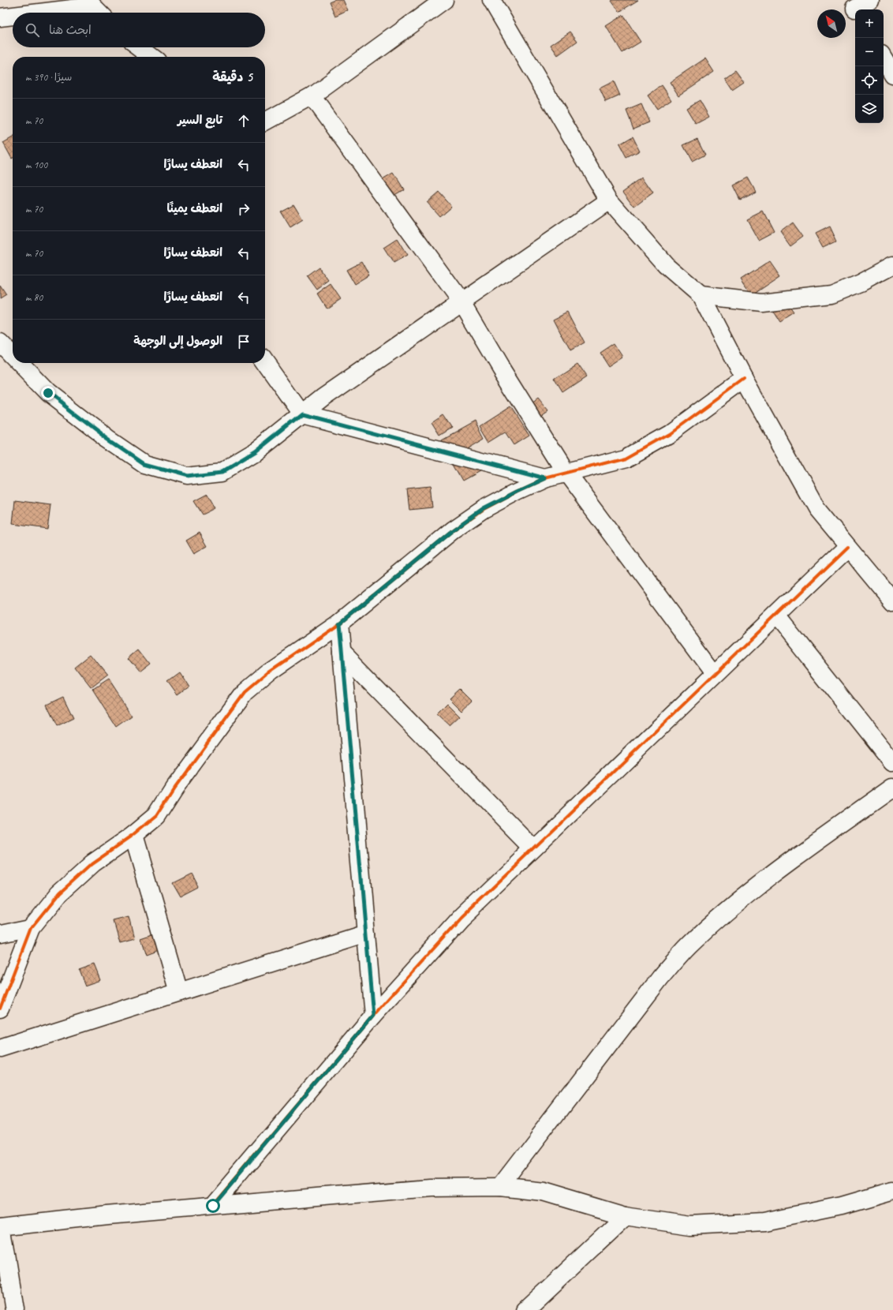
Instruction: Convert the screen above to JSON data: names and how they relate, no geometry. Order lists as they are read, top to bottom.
{
  "north": "top left",
  "page": {
    "map_buttons": ["+", "−"],
    "search": "ابحث هنا",
    "heading": ["5 دقيقة", "سيرًا · 390 m"],
    "list": [
      ["تابع السير", "70 m"],
      ["انعطف يسارًا", "100 m"],
      ["انعطف يمينًا", "70 m"],
      ["انعطف يسارًا", "70 m"],
      ["انعطف يسارًا", "80 m"],
      "الوصول إلى الوجهة"
    ]
  }
}
